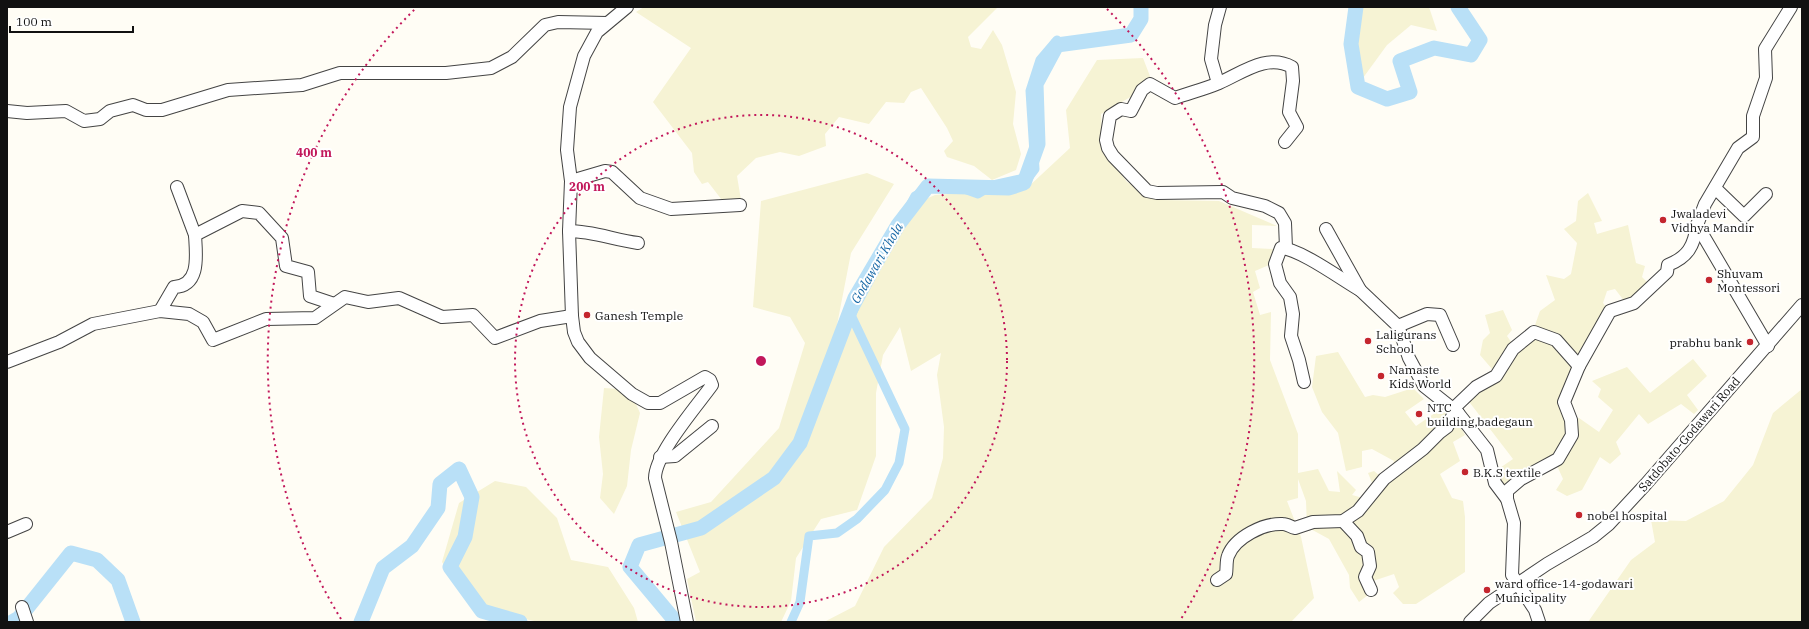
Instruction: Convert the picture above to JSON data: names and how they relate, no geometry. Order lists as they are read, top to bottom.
{
  "streets": {
    "street": ["Satdobato-Godawari Road"]
  },
  "water": ["Godawari Khola"],
  "places": [
    "Jwaladevi Vidhya Mandir",
    "Shuvam Montessori",
    "Ganesh Temple",
    "Laligurans School",
    "prabhu bank",
    "Namaste Kids World",
    "NTC building,badegaun",
    "B.K.S textile",
    "nobel hospital",
    "ward office-14-godawari Municipality"
  ],
  "scale_bar": "100 m",
  "rings": ["400 m", "200 m"]
}
